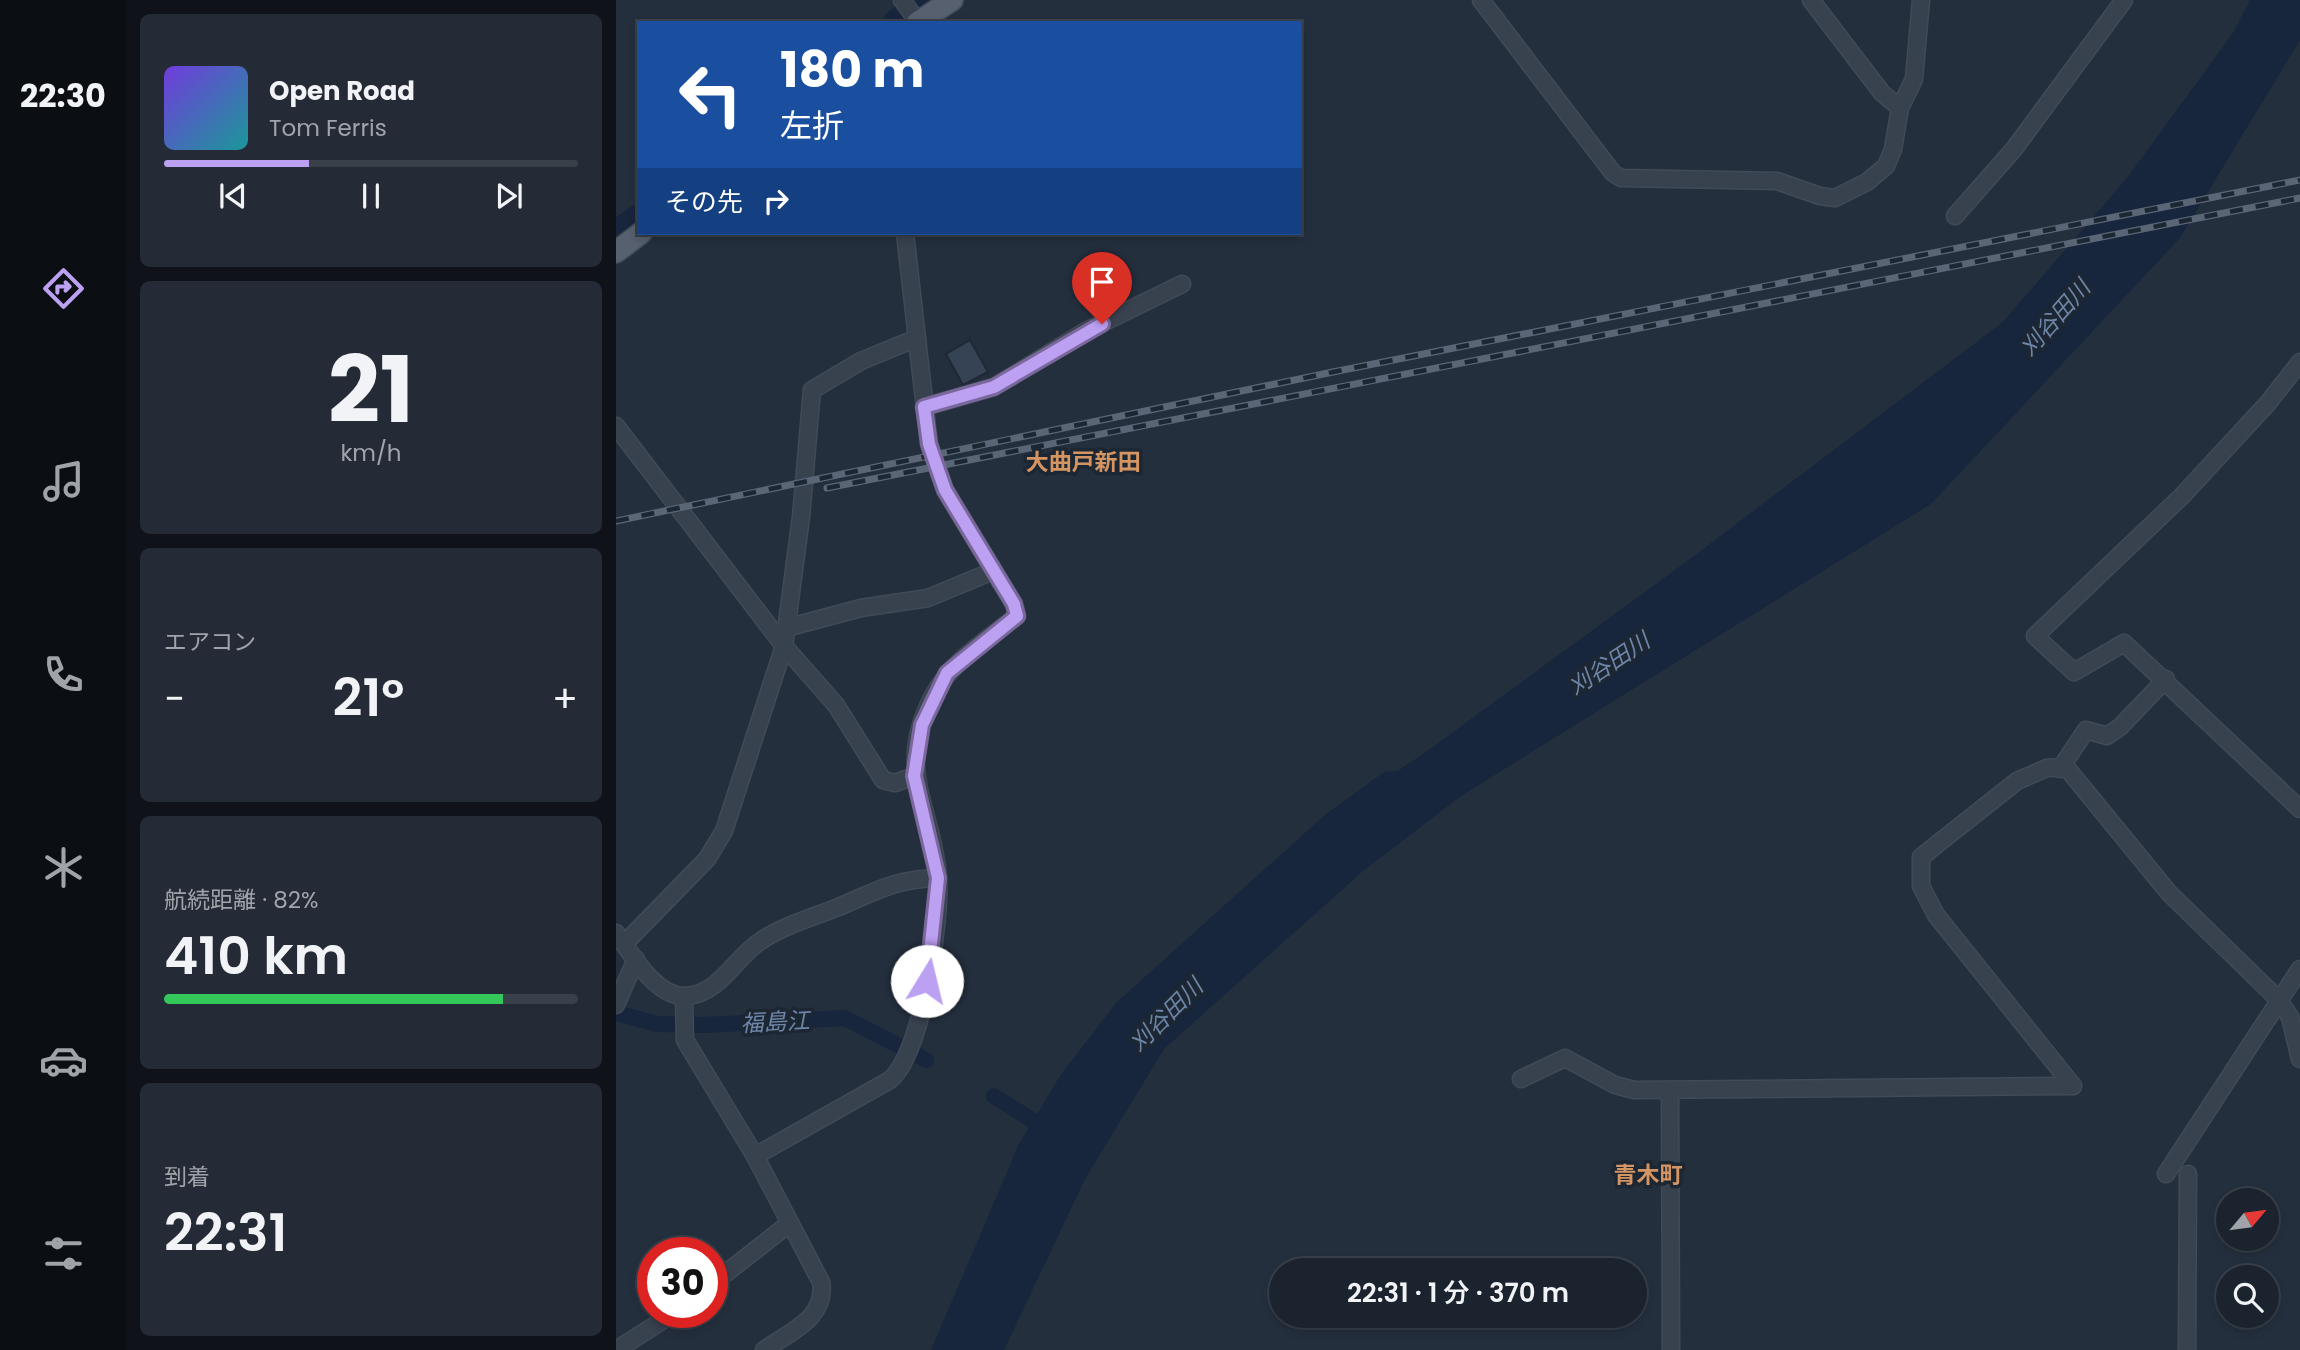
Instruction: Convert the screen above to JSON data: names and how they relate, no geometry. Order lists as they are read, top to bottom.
{
  "districts": ["大曲戸新田", "青木町"],
  "water": ["刈谷田川", "福島江"],
  "north": "top right",
  "page": {
    "tabs": "22:30",
    "turn": ["180 m", "左折"],
    "song": ["Open Road", "Tom Ferris"],
    "then": "その先",
    "tile": [
      ["21", "km/h"],
      "エアコン",
      ["航続距離 · 82%", "410 km"],
      ["到着", "22:31"]
    ],
    "heat": ["−", "21°", "+"],
    "limit": "30",
    "trip": "22:31 · 1 分 · 370 m"
  }
}
